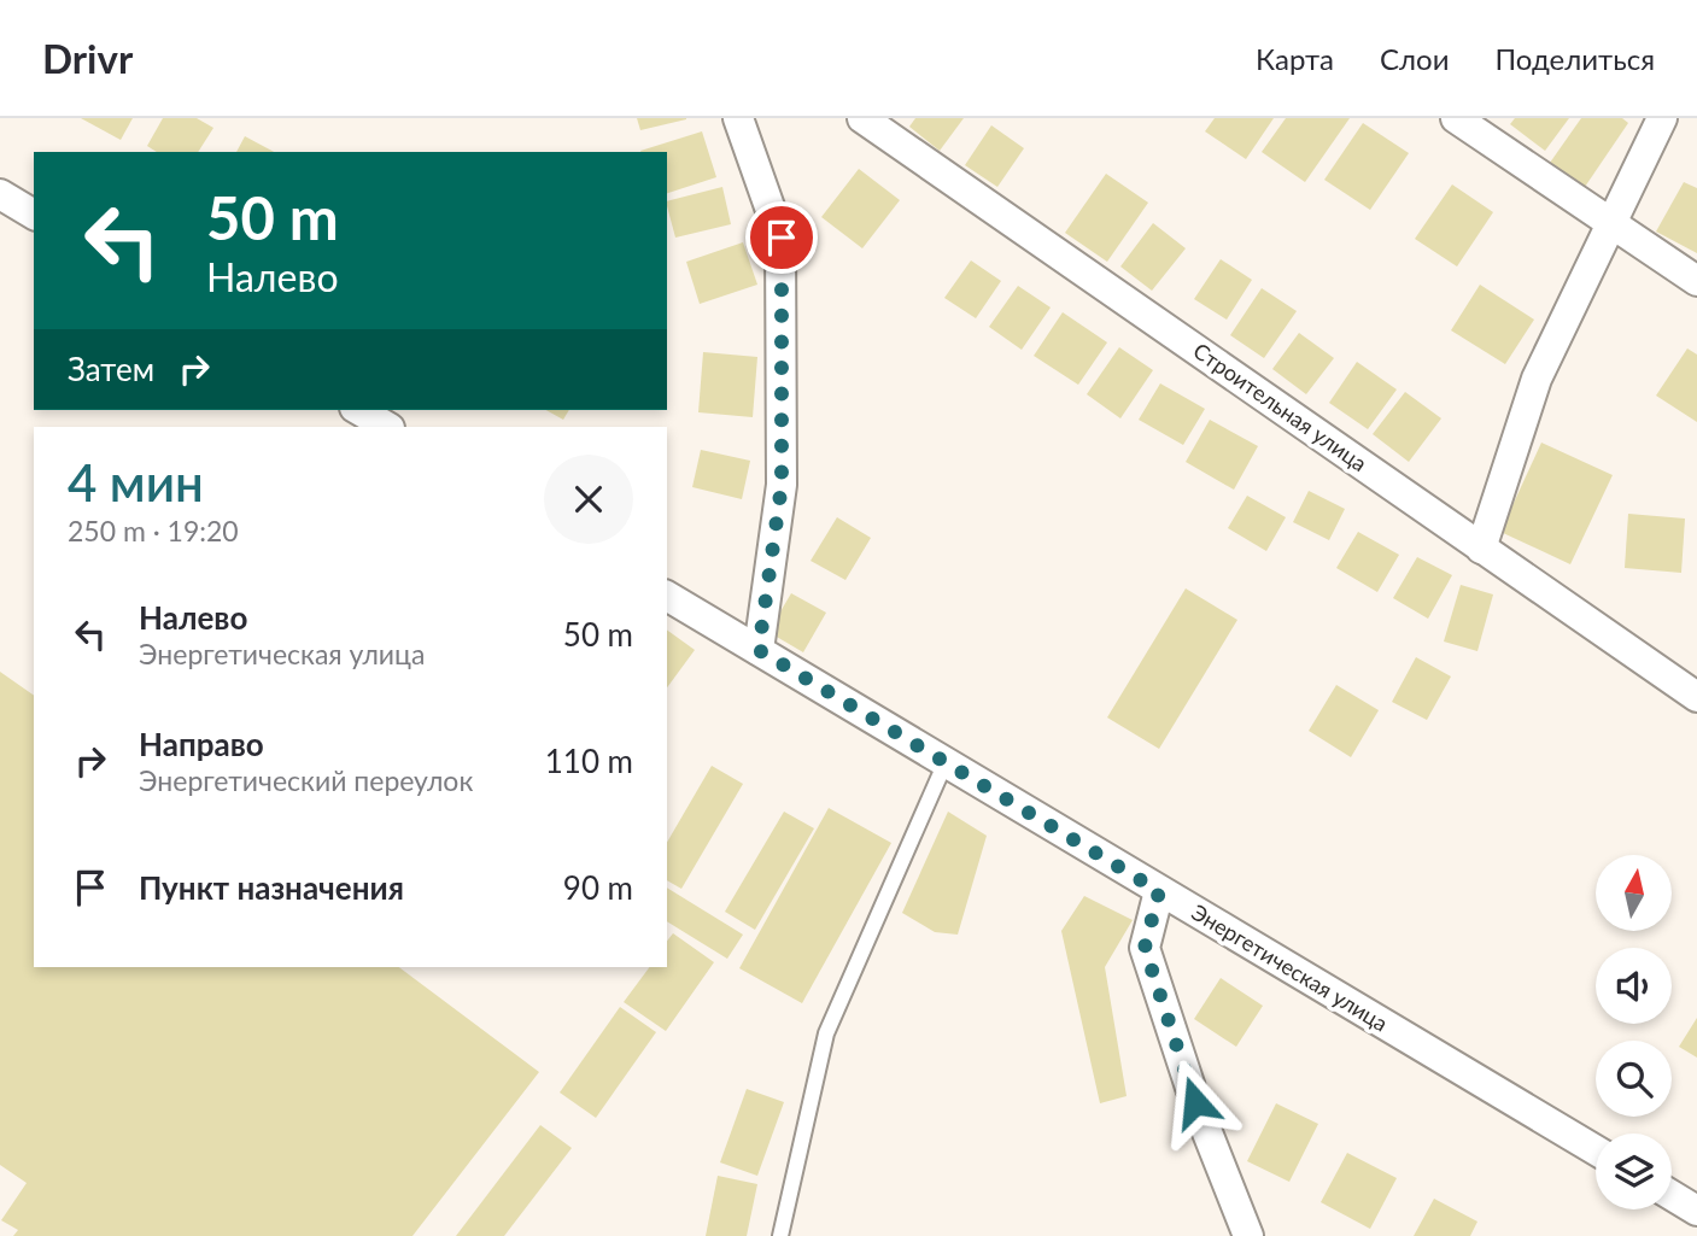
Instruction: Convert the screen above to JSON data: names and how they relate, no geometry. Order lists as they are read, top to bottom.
{
  "streets": {
    "street": ["Строительная улица", "Энергетическая улица"]
  },
  "north": "top",
  "page": {
    "header": "Drivr",
    "nav": ["Карта", "Слои", "Поделиться"],
    "turn": ["50 m", "Налево"],
    "then": "Затем",
    "heading": ["4 мин", "250 m · 19:20"],
    "list": [
      {
        "name": "Налево",
        "note": "Энергетическая улица",
        "value": "50 m"
      },
      {
        "name": "Направо",
        "note": "Энергетический переулок",
        "value": "110 m"
      },
      {
        "name": "Пункт назначения",
        "value": "90 m"
      }
    ]
  }
}
